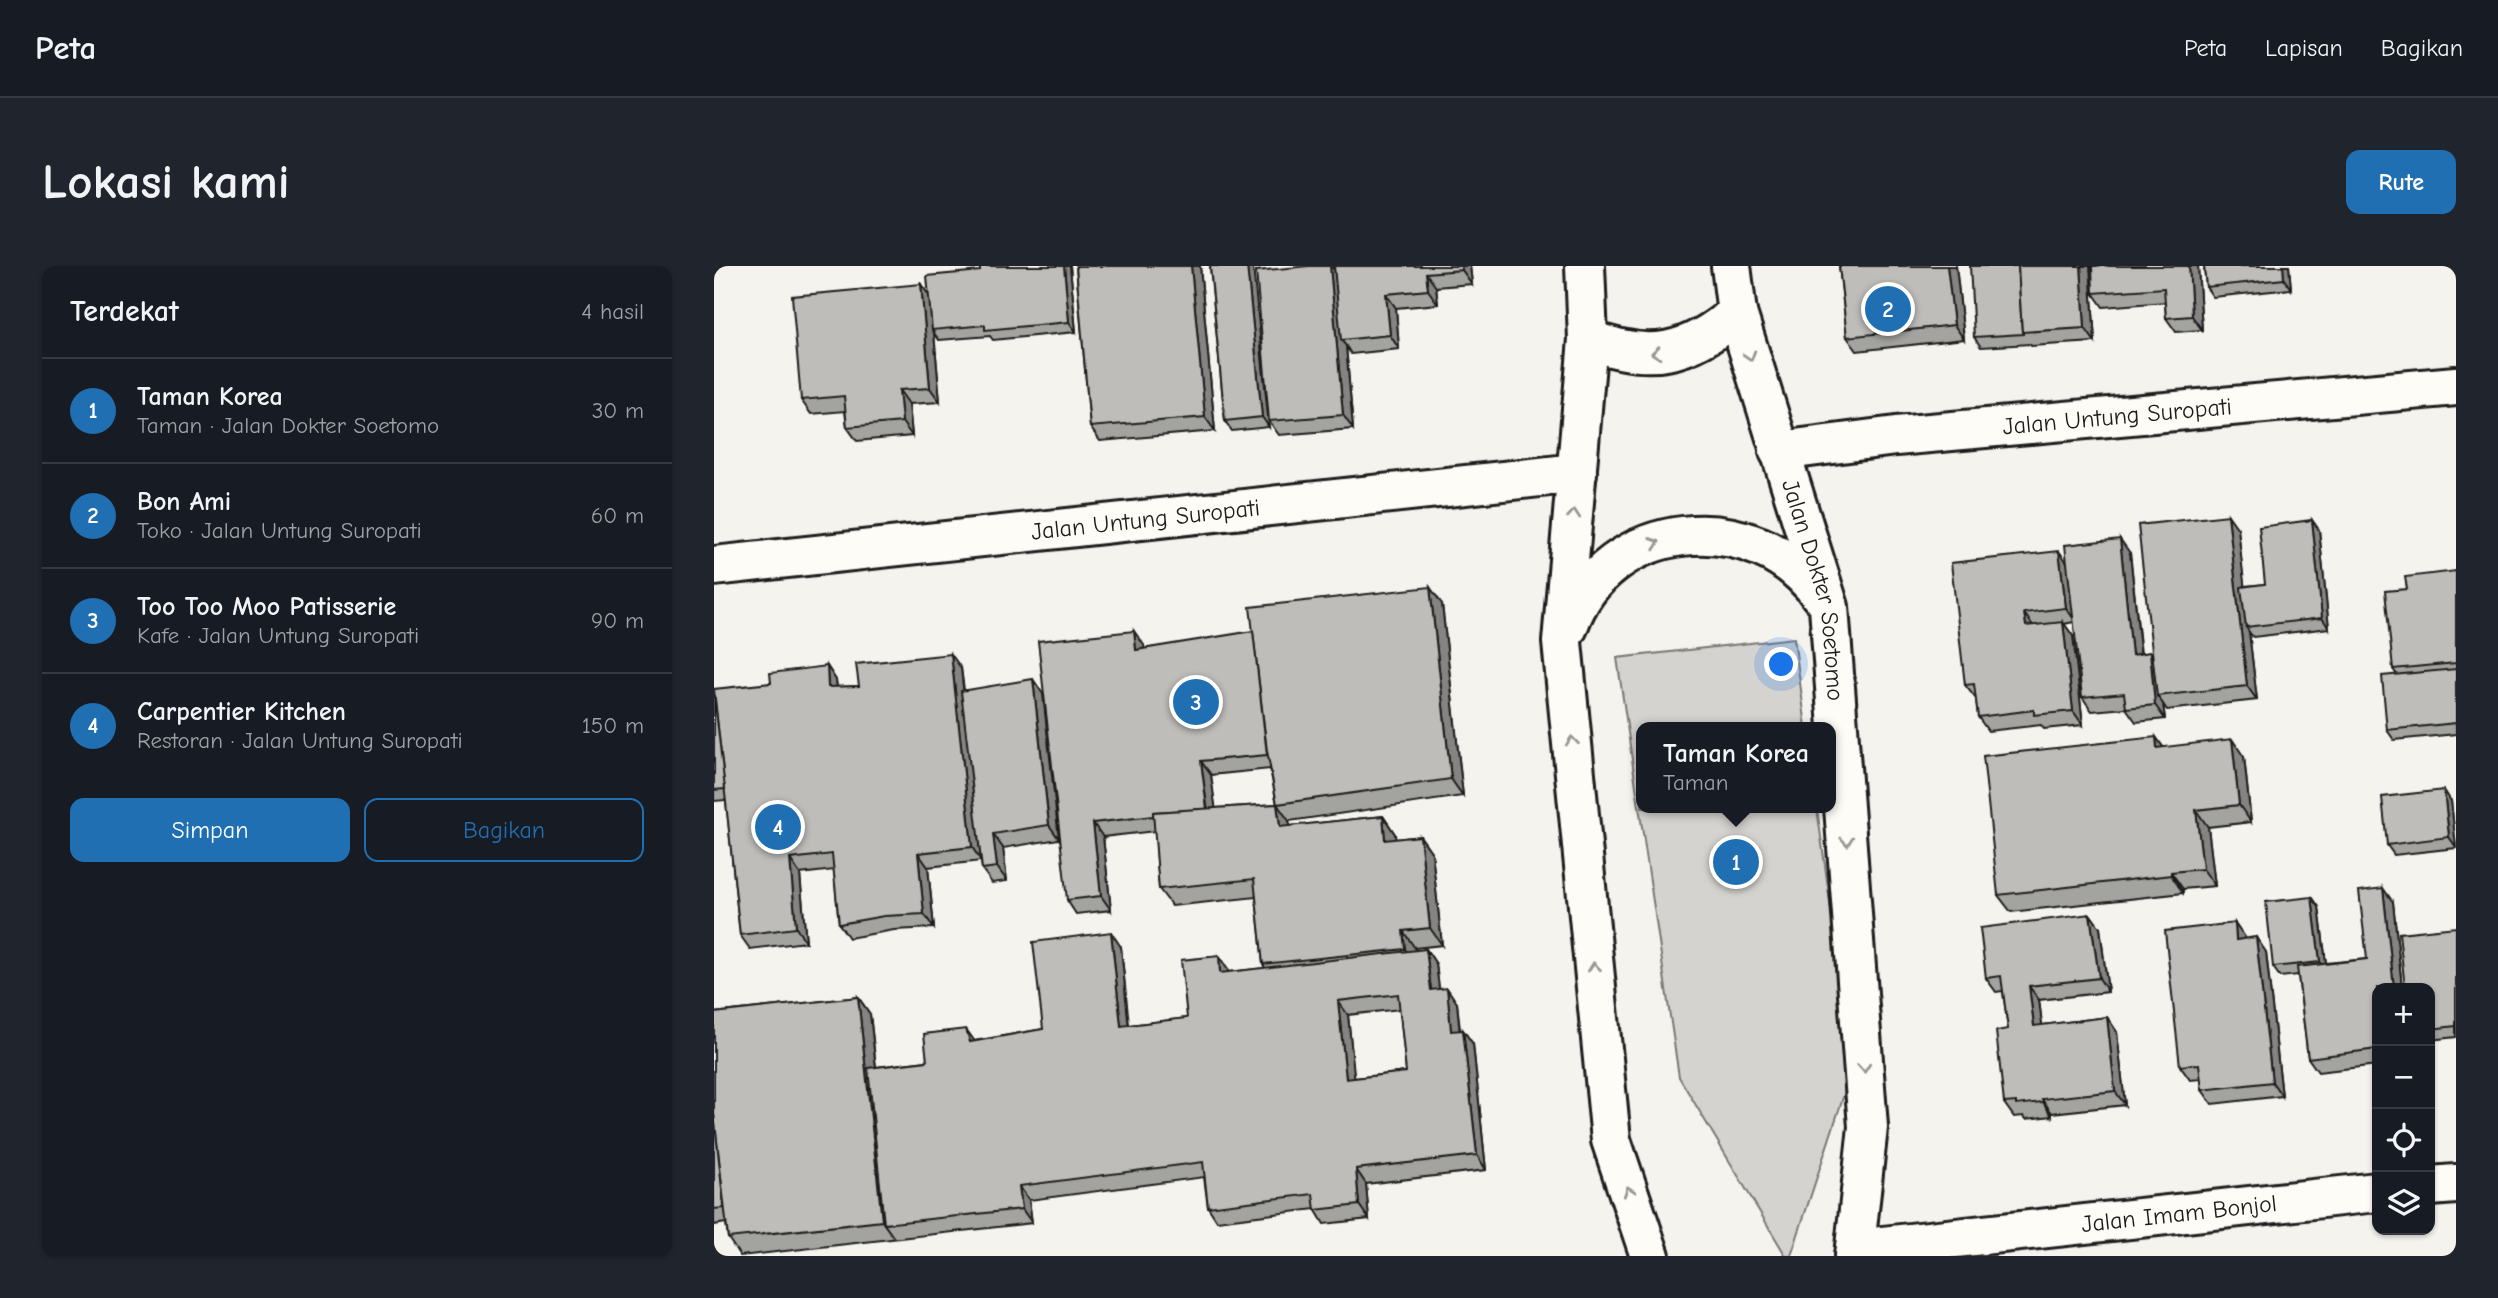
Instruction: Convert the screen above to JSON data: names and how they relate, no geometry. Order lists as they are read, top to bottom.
{
  "streets": {
    "main road": ["Jalan Untung Suropati", "Jalan Dokter Soetomo", "Jalan Imam Bonjol"]
  },
  "crossings": [
    ["Jalan Untung Suropati", "Jalan Dokter Soetomo"],
    ["Jalan Dokter Soetomo", "Jalan Imam Bonjol"]
  ],
  "page": {
    "header": "Peta",
    "nav": ["Peta", "Lapisan", "Bagikan"],
    "buttons": [
      "Rute",
      ["Simpan", "Bagikan"]
    ],
    "title": "Lokasi kami",
    "heading": ["Terdekat", "4 hasil"],
    "pins": [
      "2",
      "3",
      "4",
      "1"
    ],
    "list": [
      {
        "mark": "1",
        "name": "Taman Korea",
        "note": "Taman · Jalan Dokter Soetomo",
        "value": "30 m"
      },
      {
        "mark": "2",
        "name": "Bon Ami",
        "note": "Toko · Jalan Untung Suropati",
        "value": "60 m"
      },
      {
        "mark": "3",
        "name": "Too Too Moo Patisserie",
        "note": "Kafe · Jalan Untung Suropati",
        "value": "90 m"
      },
      {
        "mark": "4",
        "name": "Carpentier Kitchen",
        "note": "Restoran · Jalan Untung Suropati",
        "value": "150 m"
      }
    ],
    "popup": ["Taman Korea", "Taman"],
    "map_buttons": ["+", "−"]
  }
}
